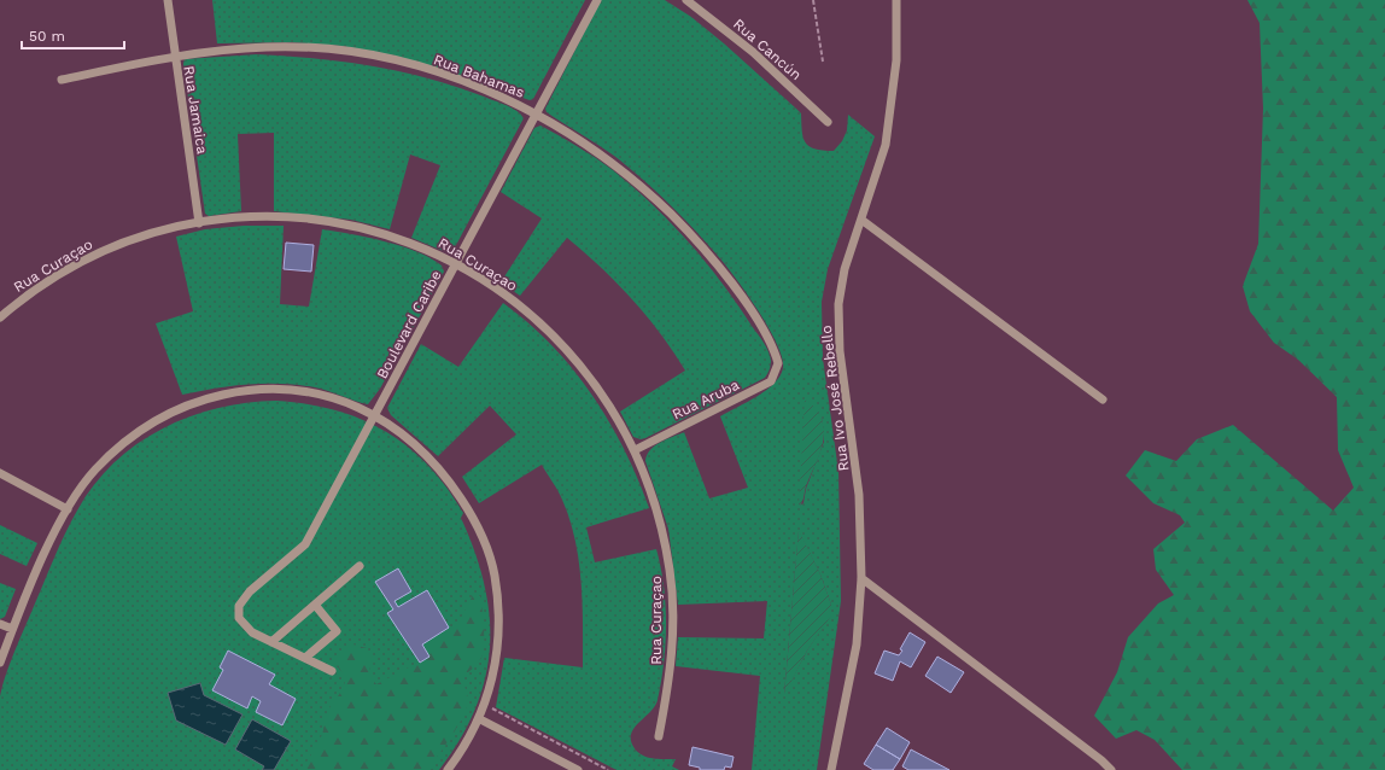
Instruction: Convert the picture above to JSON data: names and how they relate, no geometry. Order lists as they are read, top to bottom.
{
  "streets": {
    "street": [
      "Rua Cancún",
      "Rua Bahamas",
      "Rua Jamaica",
      "Rua Curaçao",
      "Boulevard Caribe",
      "Rua Ivo José Rebello",
      "Rua Aruba"
    ]
  },
  "crossings": [
    ["Rua Bahamas", "Rua Jamaica"],
    ["Rua Bahamas", "Boulevard Caribe"],
    ["Rua Bahamas", "Rua Aruba"],
    ["Rua Jamaica", "Rua Curaçao"],
    ["Rua Curaçao", "Boulevard Caribe"],
    ["Rua Curaçao", "Rua Aruba"]
  ],
  "scale_bar": "50 m"
}
